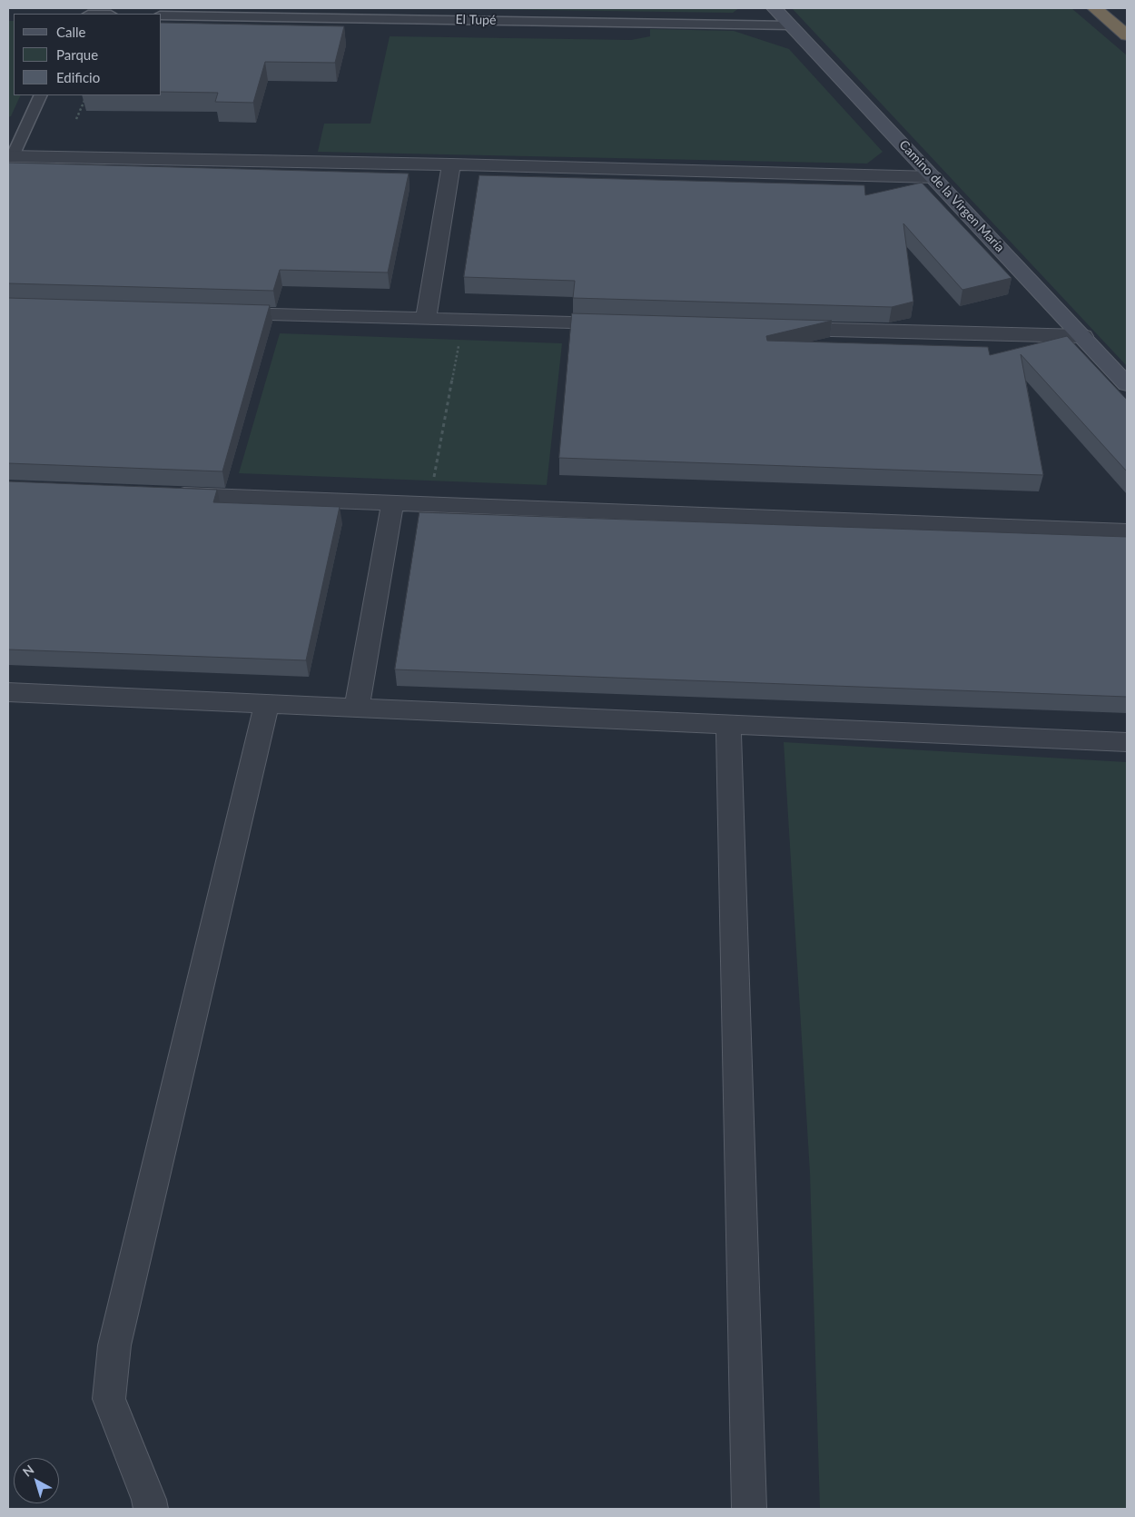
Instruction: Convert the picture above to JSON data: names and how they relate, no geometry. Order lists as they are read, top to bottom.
{
  "streets": {
    "street": ["Camino de la Virgen María"],
    "lane": ["El Tupé"]
  },
  "crossings": [
    ["El Tupé", "Camino de la Virgen María"]
  ],
  "legend": ["Calle", "Parque", "Edificio"],
  "north": "top left"
}
